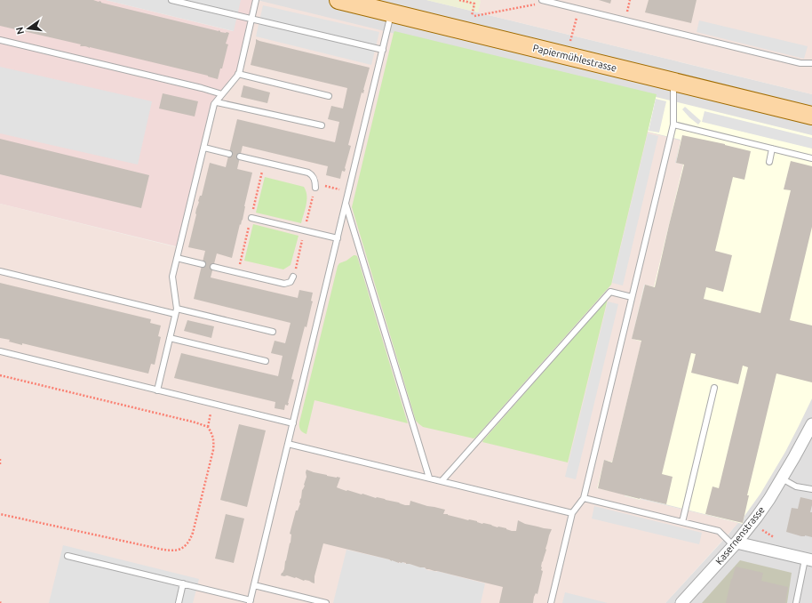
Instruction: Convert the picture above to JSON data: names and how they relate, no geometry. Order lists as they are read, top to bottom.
{
  "streets": {
    "main road": ["Papiermühlestrasse"],
    "street": ["Kasernenstrasse"]
  },
  "north": "left"
}
